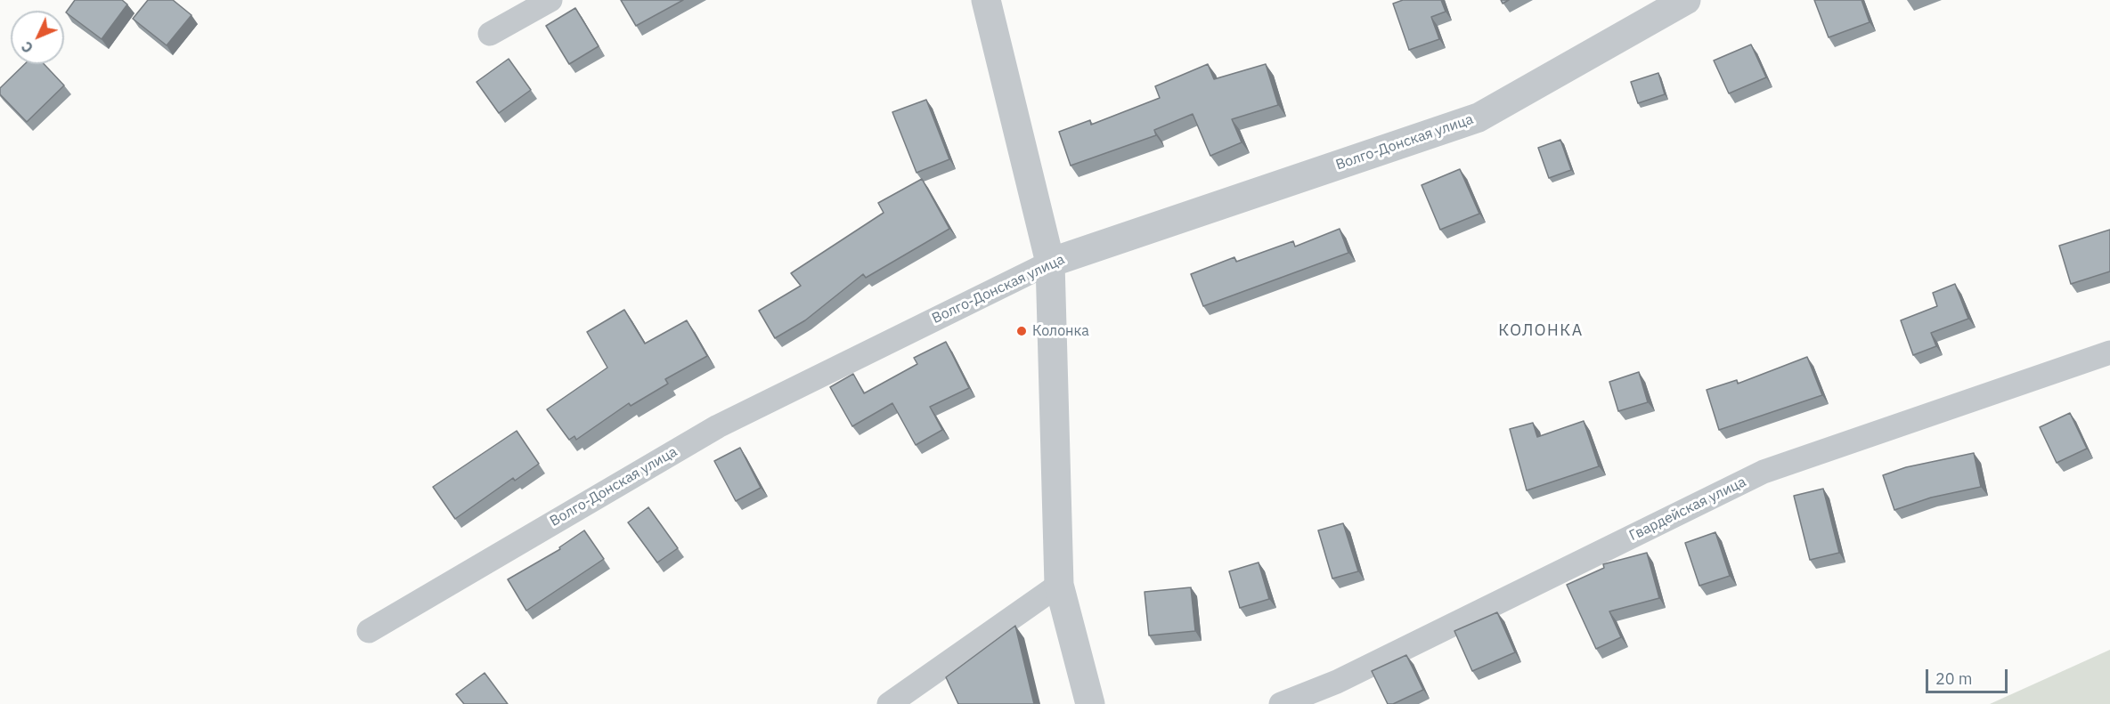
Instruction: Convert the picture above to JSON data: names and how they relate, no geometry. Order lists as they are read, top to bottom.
{
  "streets": {
    "street": ["Волго-Донская улица", "Гвардейская улица"]
  },
  "districts": ["КОЛОНКА"],
  "places": ["Колонка"],
  "scale_bar": "20 m",
  "north": "bottom left"
}
